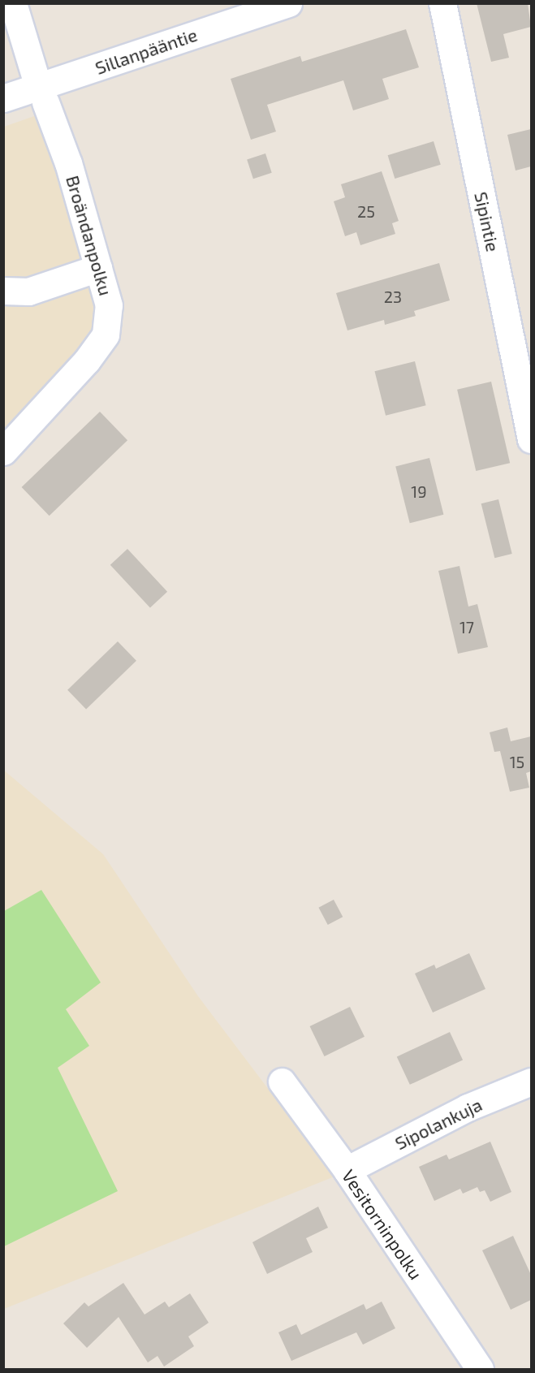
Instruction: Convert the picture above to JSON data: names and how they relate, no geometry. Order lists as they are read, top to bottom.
{
  "streets": {
    "street": [
      "Sillanpääntie",
      "Sipintie",
      "Broändanpolku",
      "Sipolankuja",
      "Vesitorninpolku"
    ]
  },
  "crossings": [
    ["Sillanpääntie", "Broändanpolku"],
    ["Sipolankuja", "Vesitorninpolku"]
  ],
  "house_numbers": [
    "25",
    "23",
    "19",
    "17",
    "15"
  ]
}
